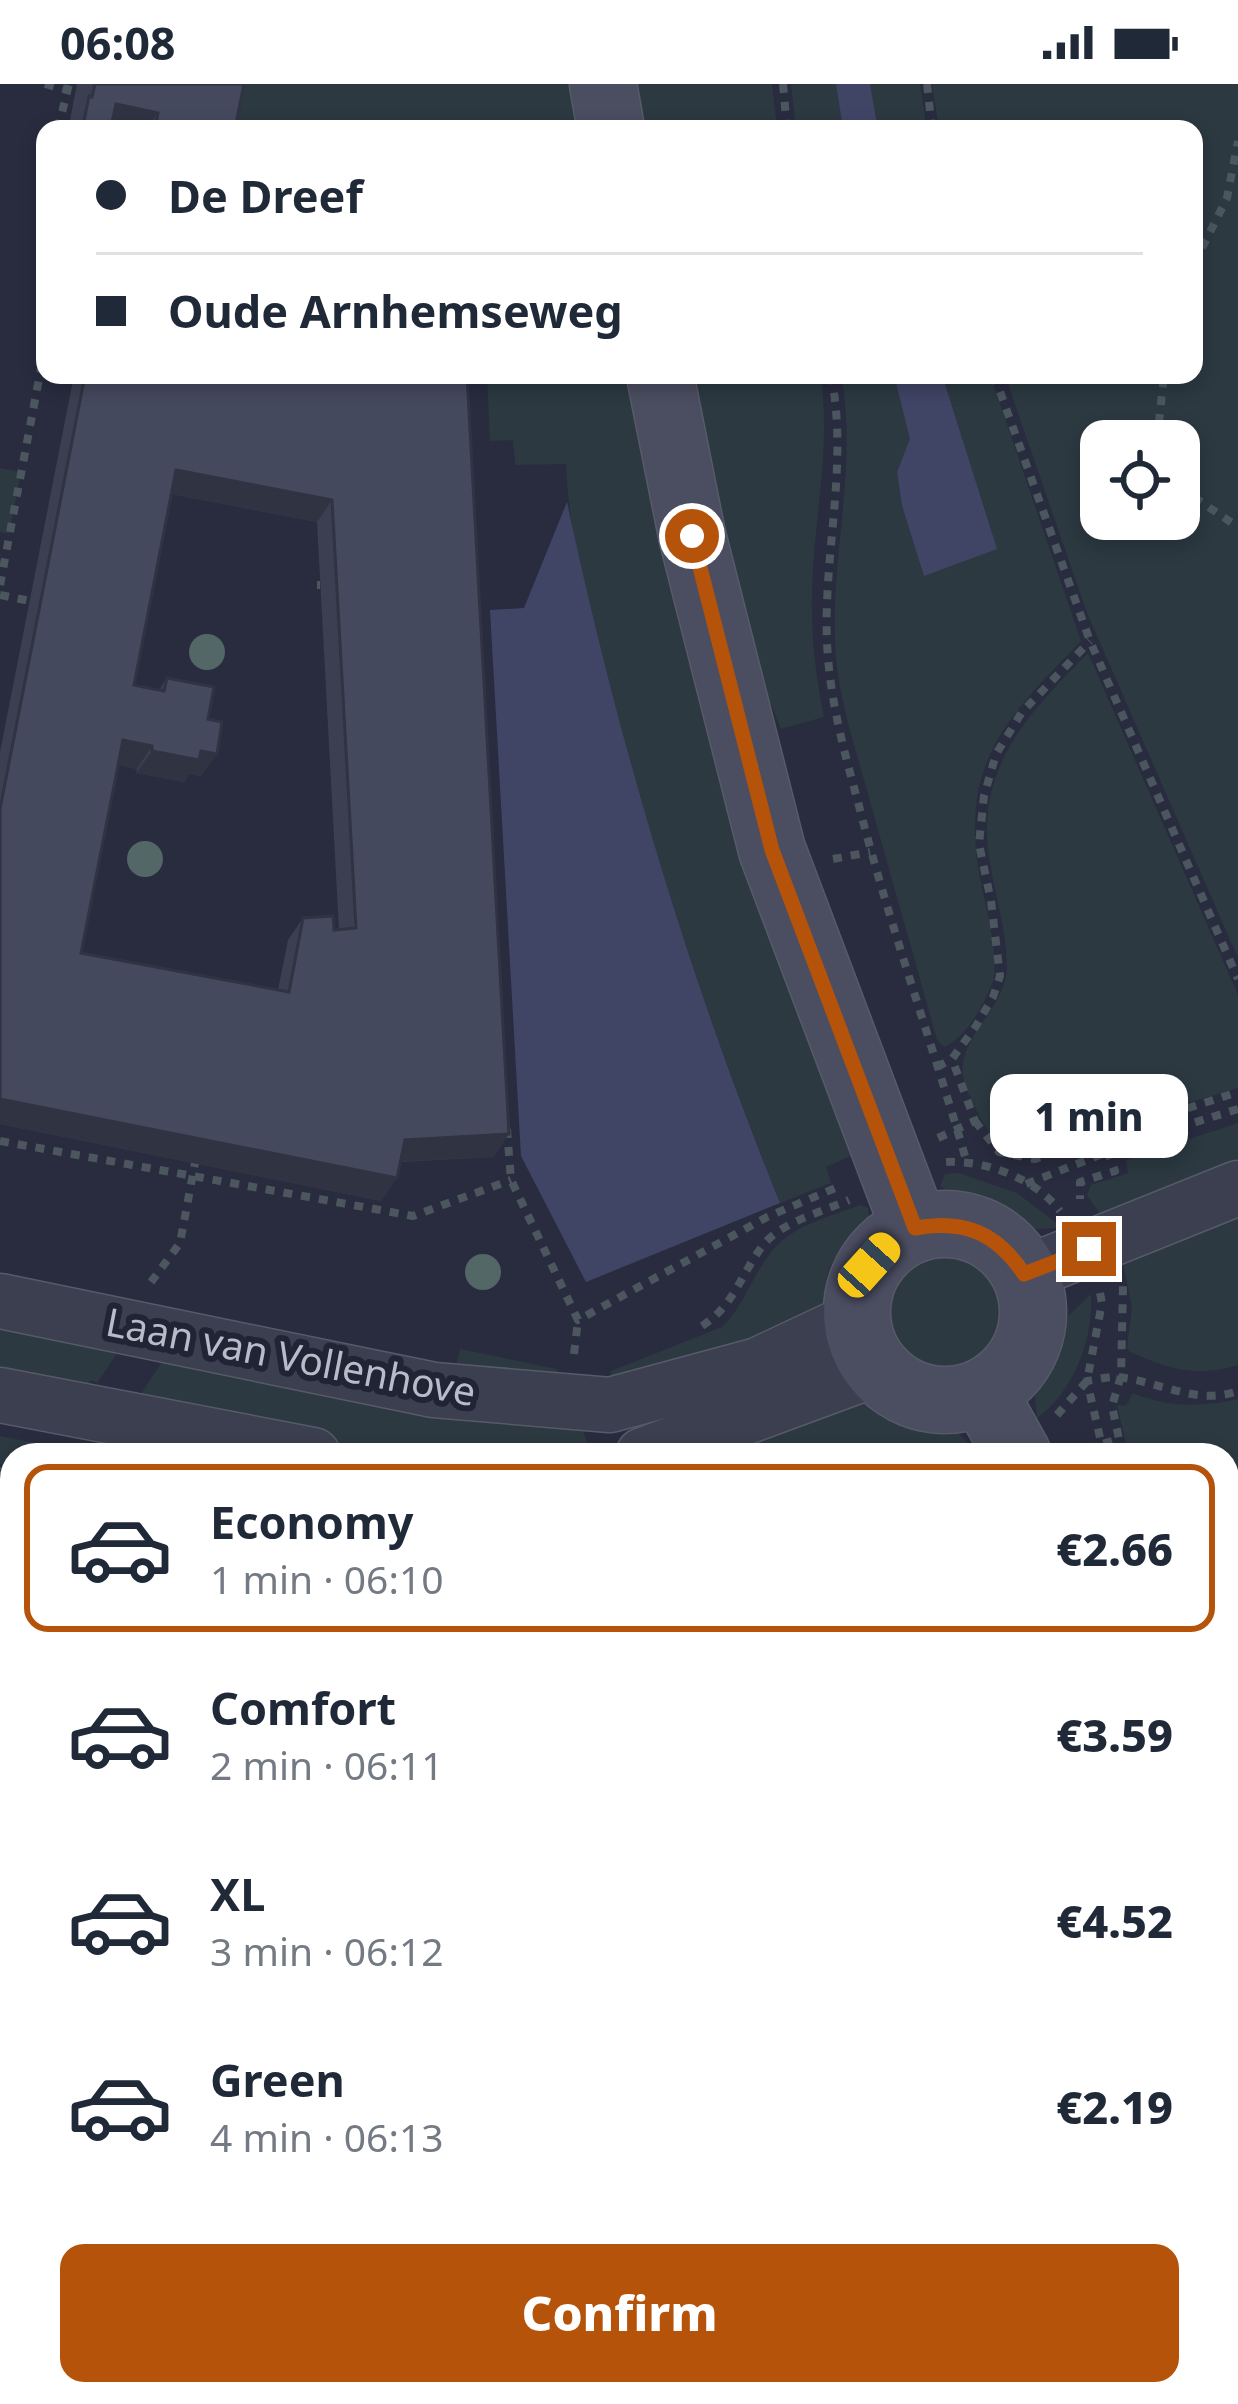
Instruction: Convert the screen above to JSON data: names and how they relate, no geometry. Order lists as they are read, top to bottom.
{
  "streets": {
    "street": ["Laan van Vollenhove"]
  },
  "page": {
    "status": "06:08",
    "banner": ["De Dreef", "Oude Arnhemseweg"],
    "bubble": "1 min",
    "list": [
      {
        "name": "Economy",
        "note": "1 min · 06:10",
        "value": "€2.66"
      },
      {
        "name": "Comfort",
        "note": "2 min · 06:11",
        "value": "€3.59"
      },
      {
        "name": "XL",
        "note": "3 min · 06:12",
        "value": "€4.52"
      },
      {
        "name": "Green",
        "note": "4 min · 06:13",
        "value": "€2.19"
      }
    ],
    "buttons": "Confirm"
  }
}
